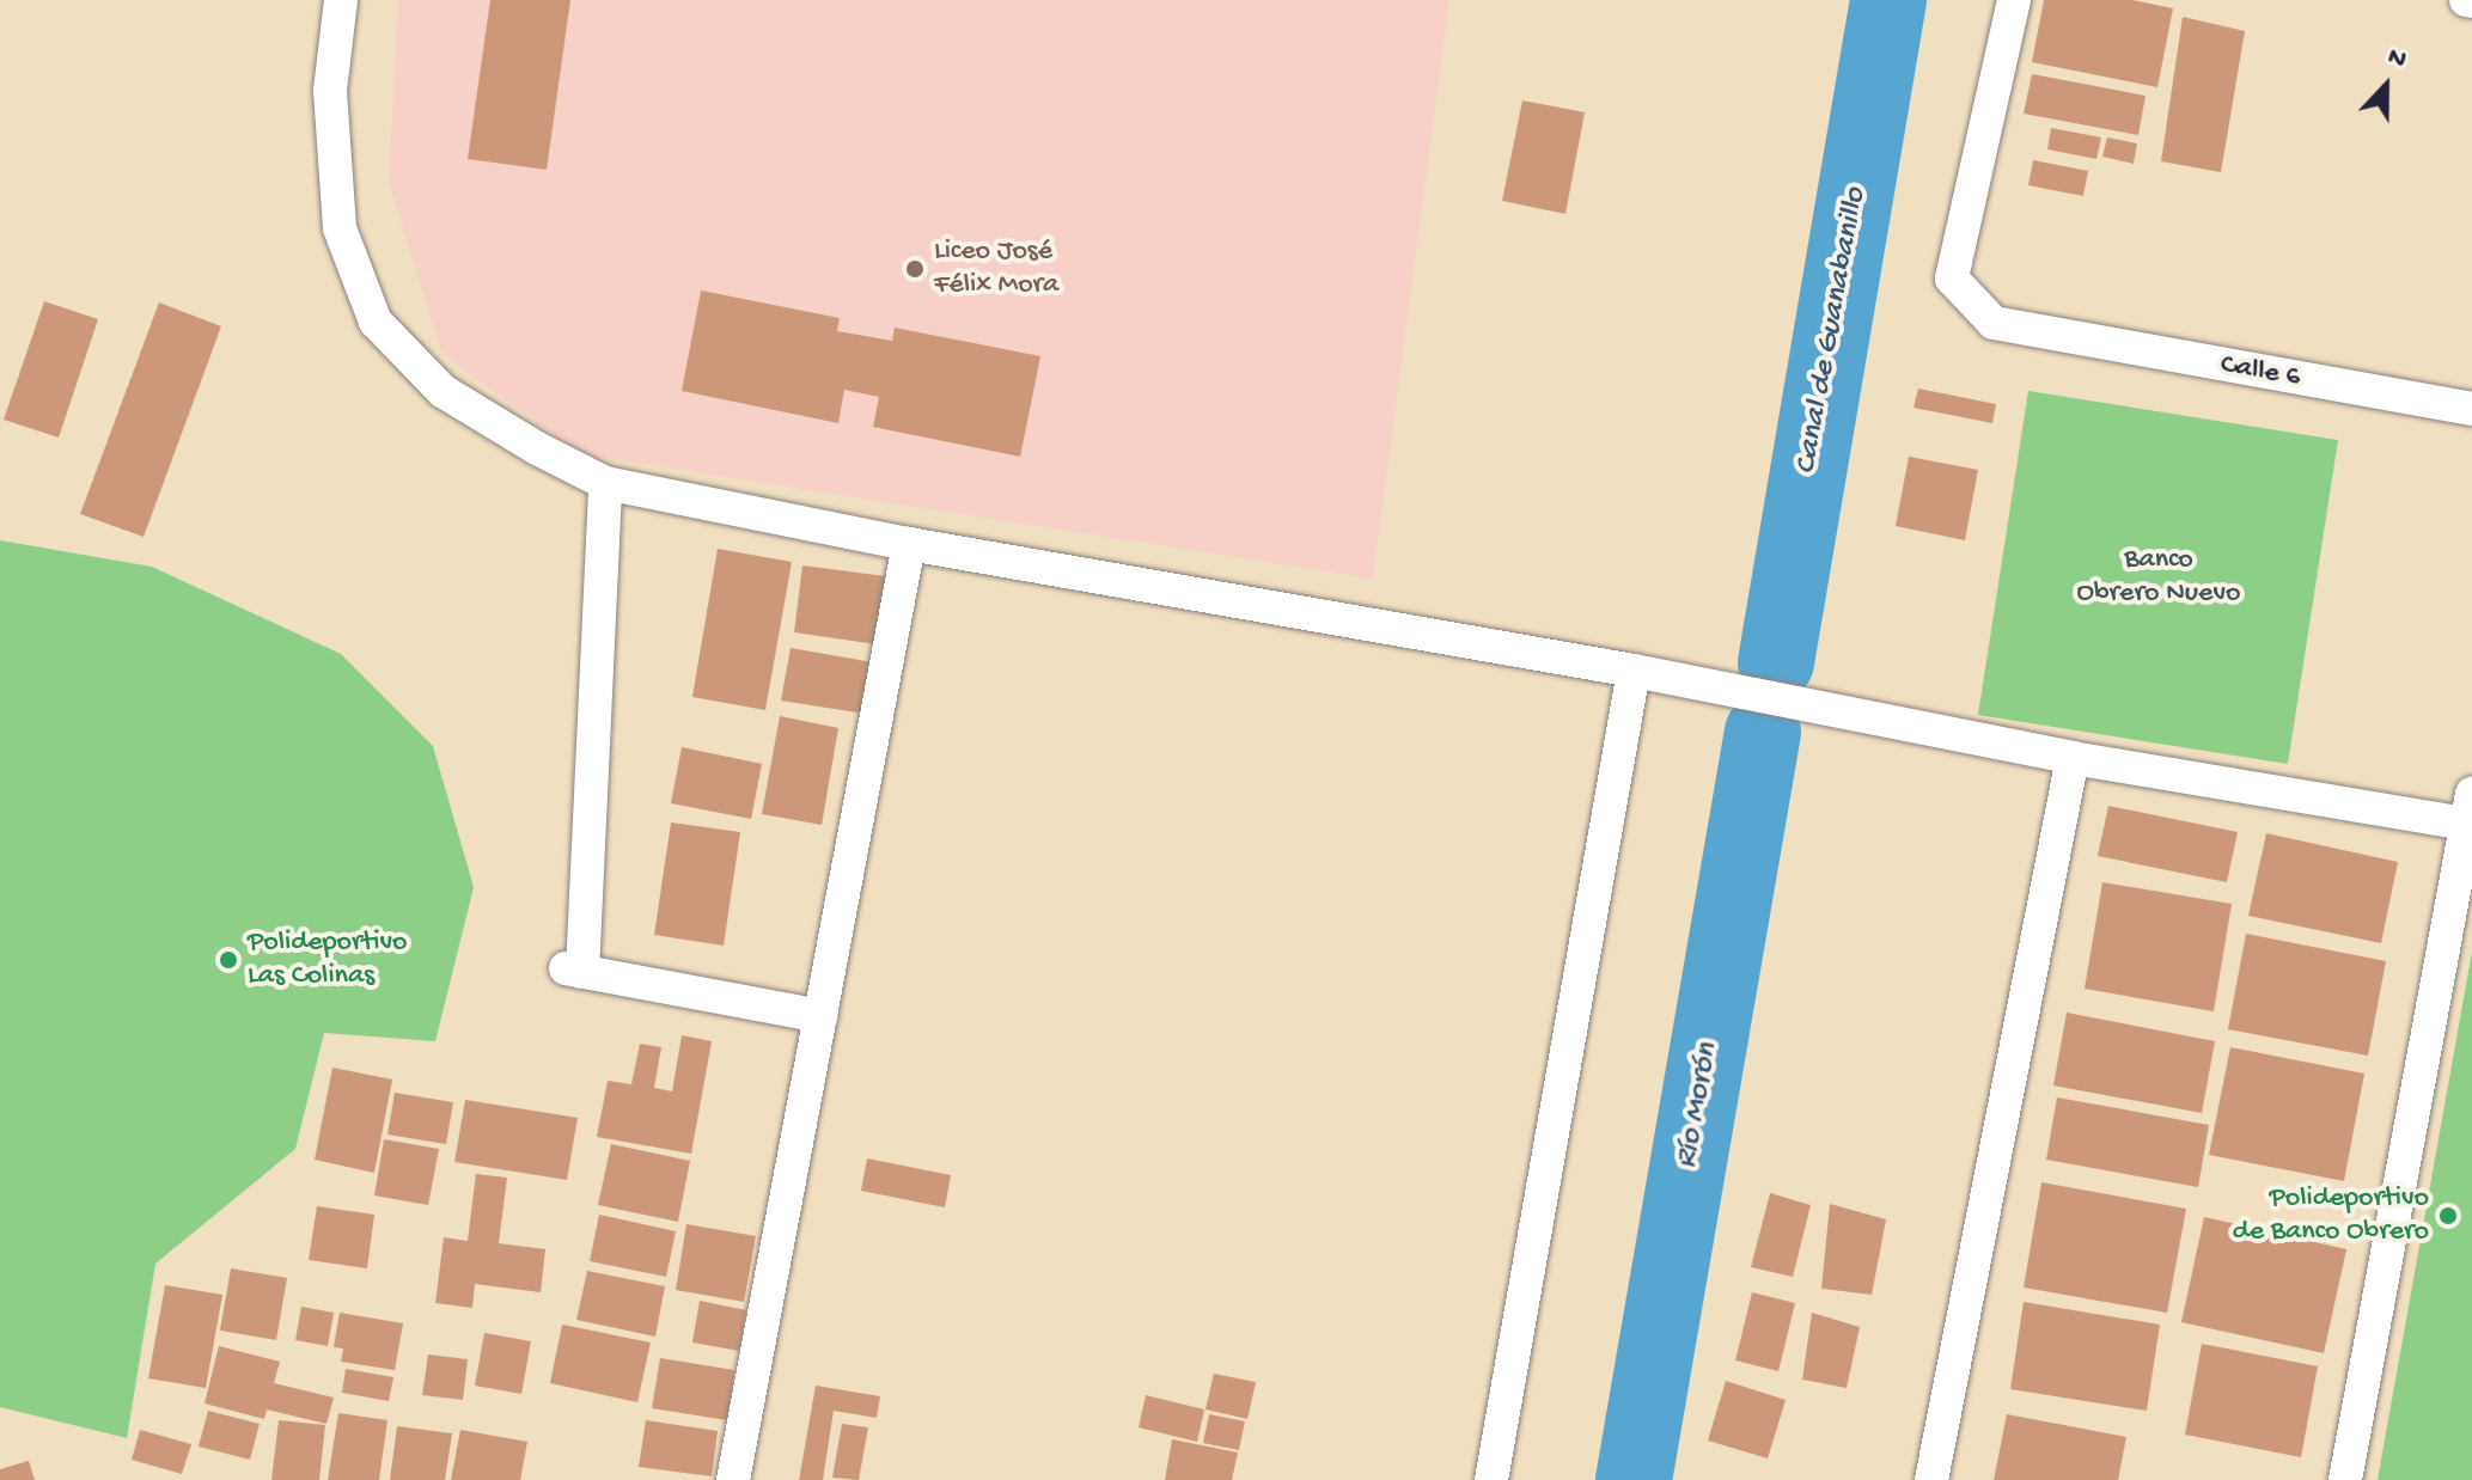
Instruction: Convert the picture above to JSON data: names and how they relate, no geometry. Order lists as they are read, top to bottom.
{
  "streets": {
    "street": ["Calle 6"]
  },
  "water": ["Canal de Guanabanillo", "Río Morón"],
  "parks": ["Banco Obrero Nuevo"],
  "places": ["Liceo José Félix Mora", "Polideportivo Las Colinas", "Polideportivo de Banco Obrero"],
  "north": "top"
}
